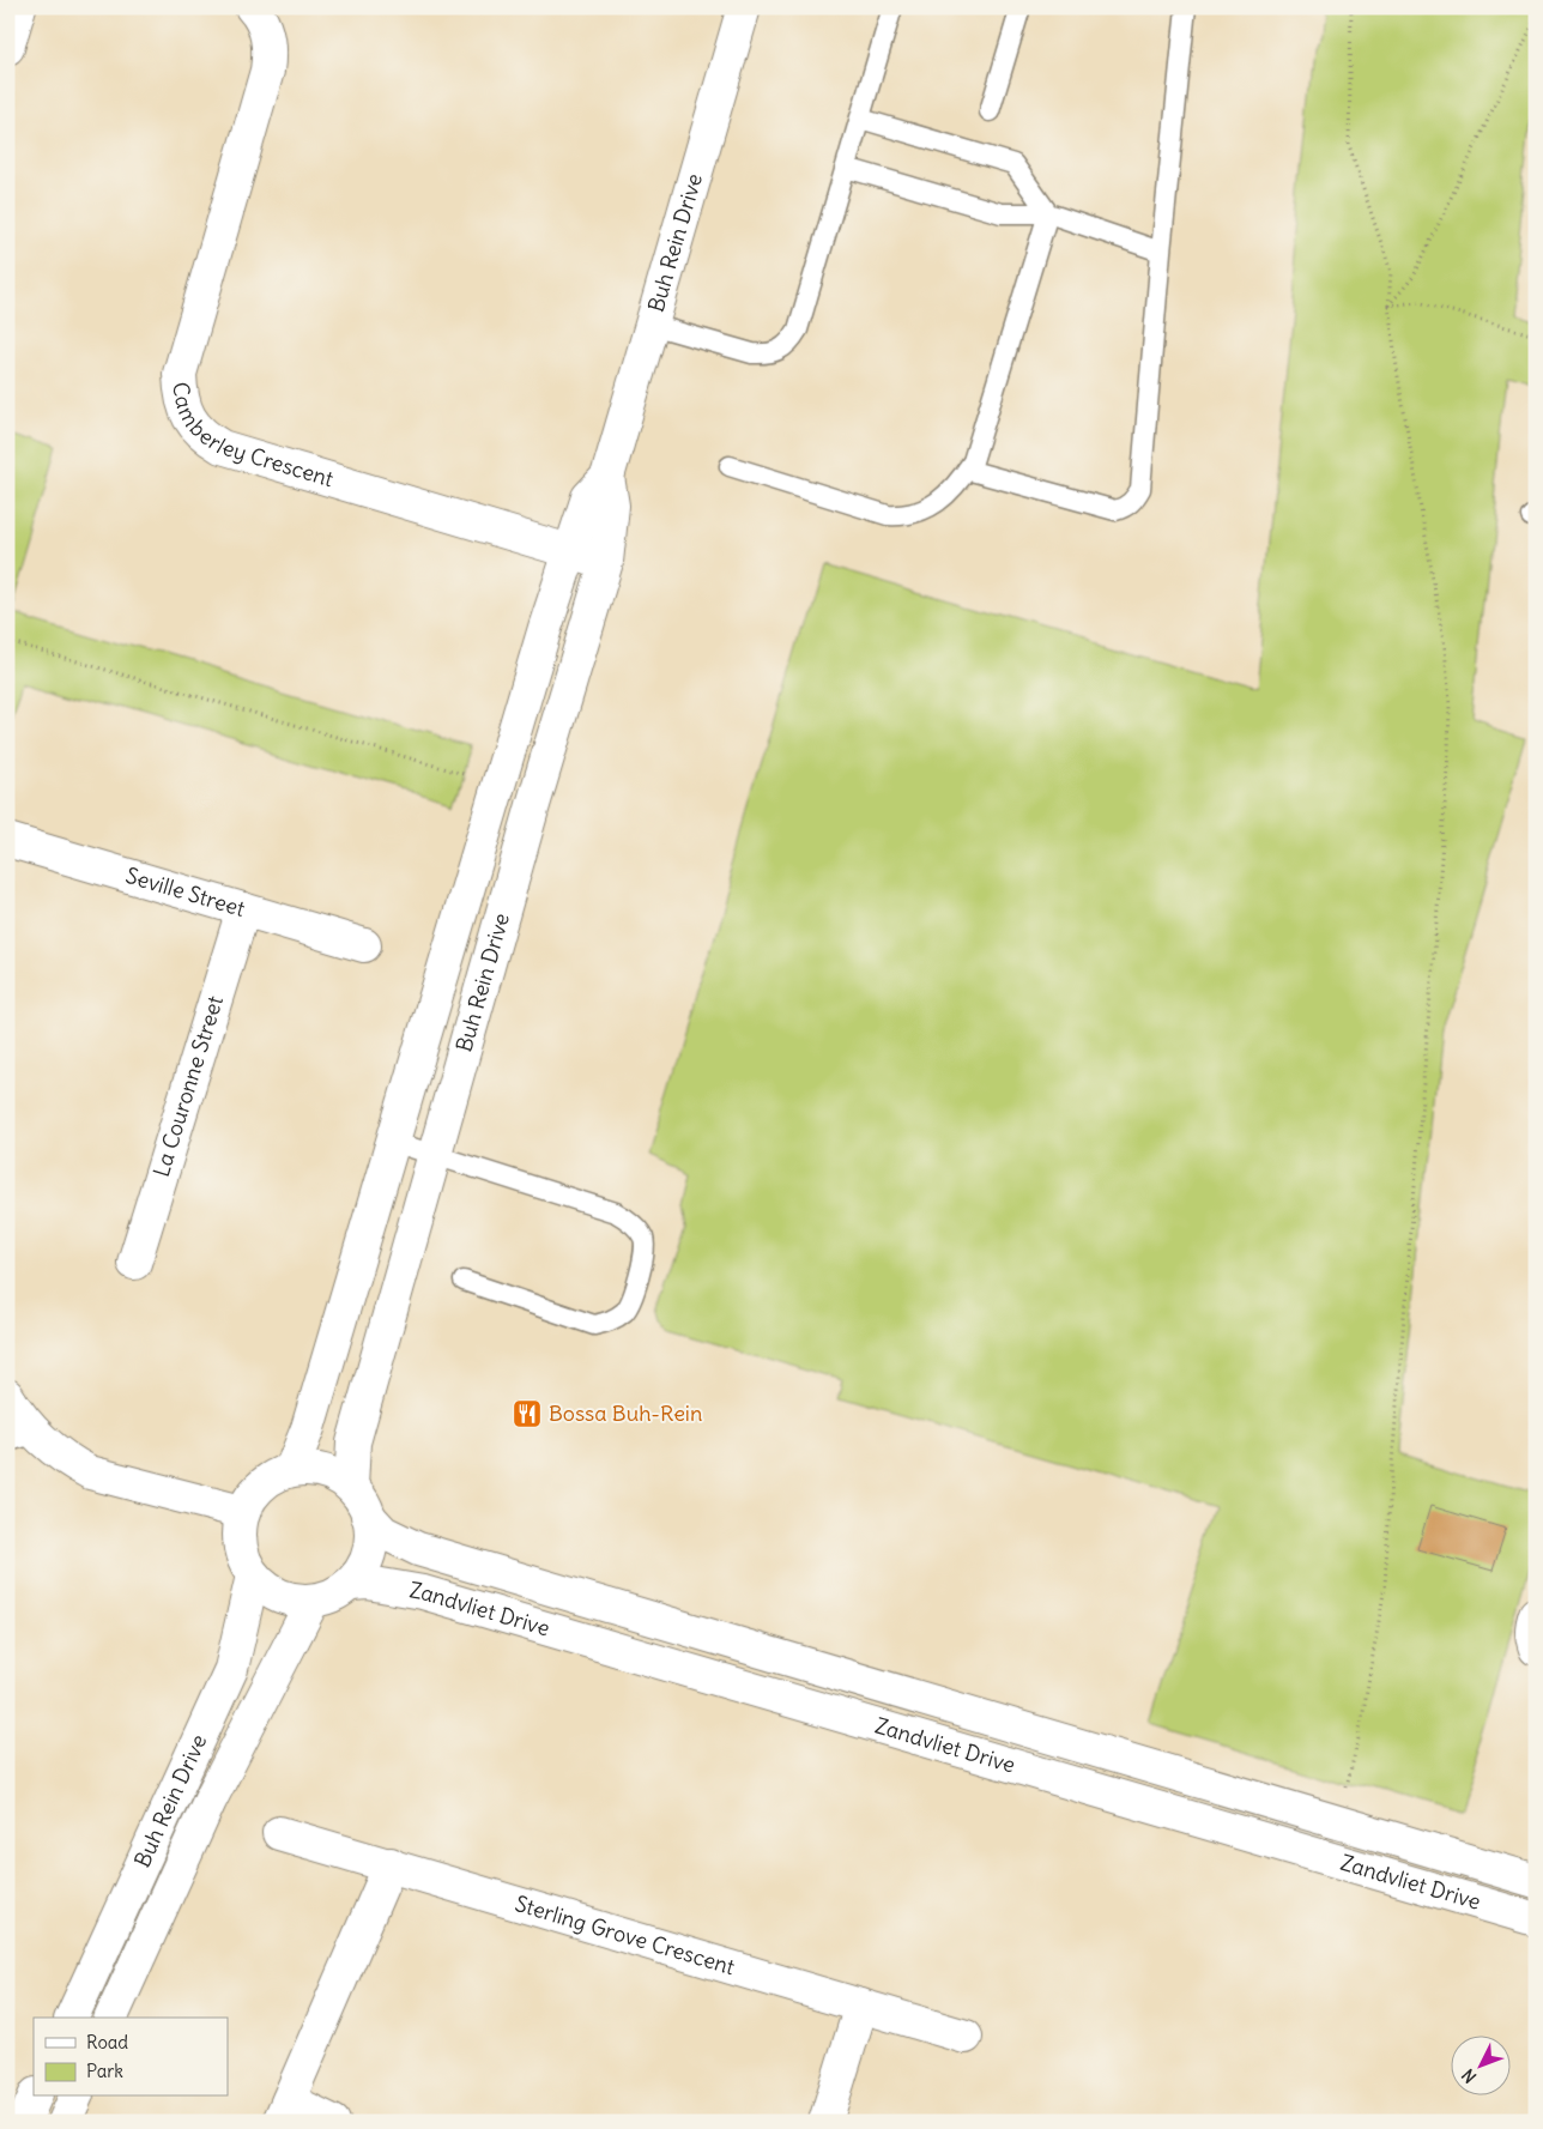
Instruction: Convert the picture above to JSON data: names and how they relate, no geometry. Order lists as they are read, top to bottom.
{
  "streets": {
    "street": [
      "Buh Rein Drive",
      "Camberley Crescent",
      "Seville Street",
      "La Couronne Street",
      "Zandvliet Drive",
      "Sterling Grove Crescent"
    ]
  },
  "crossings": [
    ["Buh Rein Drive", "Camberley Crescent"],
    ["Buh Rein Drive", "Zandvliet Drive"],
    ["Seville Street", "La Couronne Street"]
  ],
  "places": {
    "restaurant": ["Bossa Buh-Rein"]
  },
  "legend": ["Road", "Park"],
  "north": "bottom left"
}
